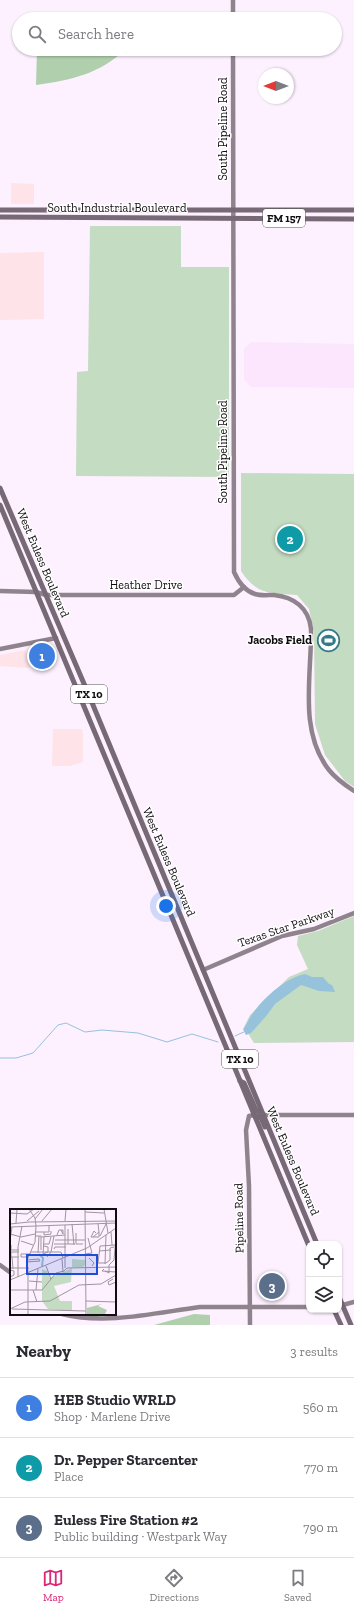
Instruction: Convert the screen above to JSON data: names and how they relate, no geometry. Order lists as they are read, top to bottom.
{
  "streets": {
    "main road": [
      "South Industrial Boulevard",
      "FM 157",
      "West Euless Boulevard",
      "TX 10"
    ],
    "street": [
      "South Pipeline Road",
      "Heather Drive",
      "Texas Star Parkway",
      "Pipeline Road"
    ]
  },
  "crossings": [
    ["South Pipeline Road", "South Industrial Boulevard"],
    ["South Pipeline Road", "FM 157"],
    ["South Pipeline Road", "Heather Drive"],
    ["South Industrial Boulevard", "FM 157"],
    ["West Euless Boulevard", "Heather Drive"],
    ["West Euless Boulevard", "Texas Star Parkway"],
    ["West Euless Boulevard", "Pipeline Road"]
  ],
  "places": {
    "sports": ["Jacobs Field"]
  },
  "north": "left",
  "page": {
    "search": "Search here",
    "pins": ["2", "1", "3"],
    "heading": ["Nearby", "3 results"],
    "list": [
      {
        "mark": "1",
        "name": "HEB Studio WRLD",
        "note": "Shop · Marlene Drive",
        "value": "560 m"
      },
      {
        "mark": "2",
        "name": "Dr. Pepper Starcenter",
        "note": "Place",
        "value": "770 m"
      },
      {
        "mark": "3",
        "name": "Euless Fire Station #2",
        "note": "Public building · Westpark Way",
        "value": "790 m"
      }
    ],
    "nav": ["Map", "Directions", "Saved"]
  }
}
